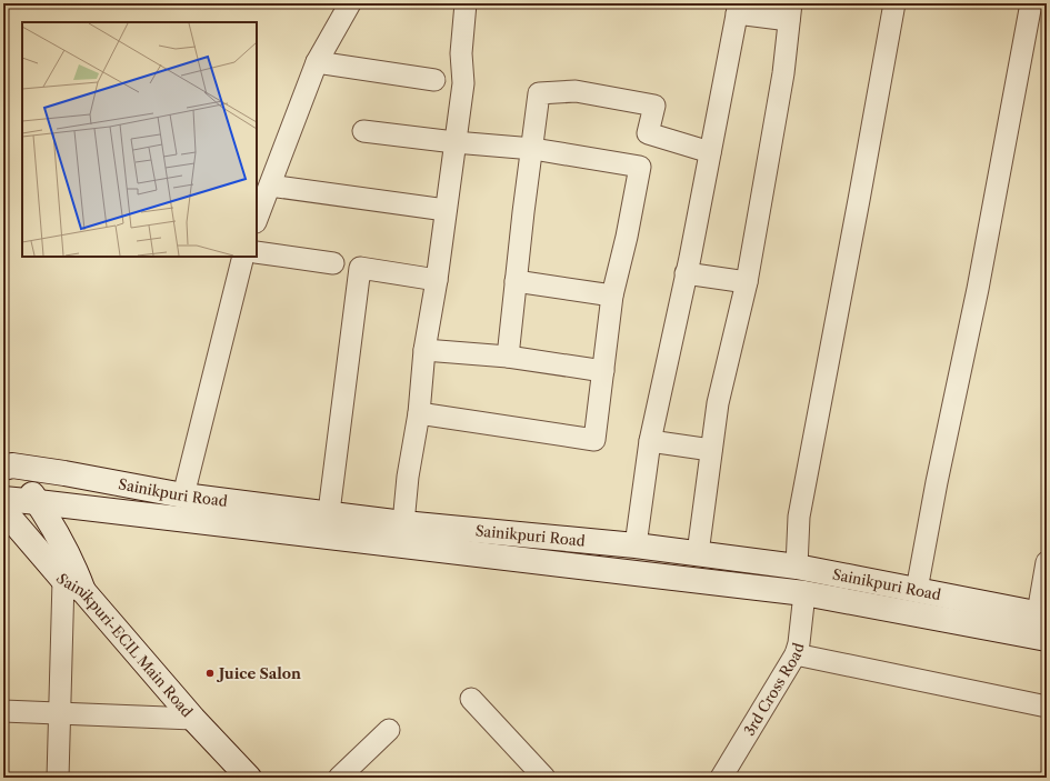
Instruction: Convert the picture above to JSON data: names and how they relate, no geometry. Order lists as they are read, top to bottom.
{
  "streets": {
    "main road": ["Sainikpuri Road", "Sainikpuri-ECIL Main Road"],
    "street": ["3rd Cross Road"]
  },
  "crossings": [
    ["Sainikpuri Road", "3rd Cross Road"]
  ],
  "places": ["Juice Salon"]
}
